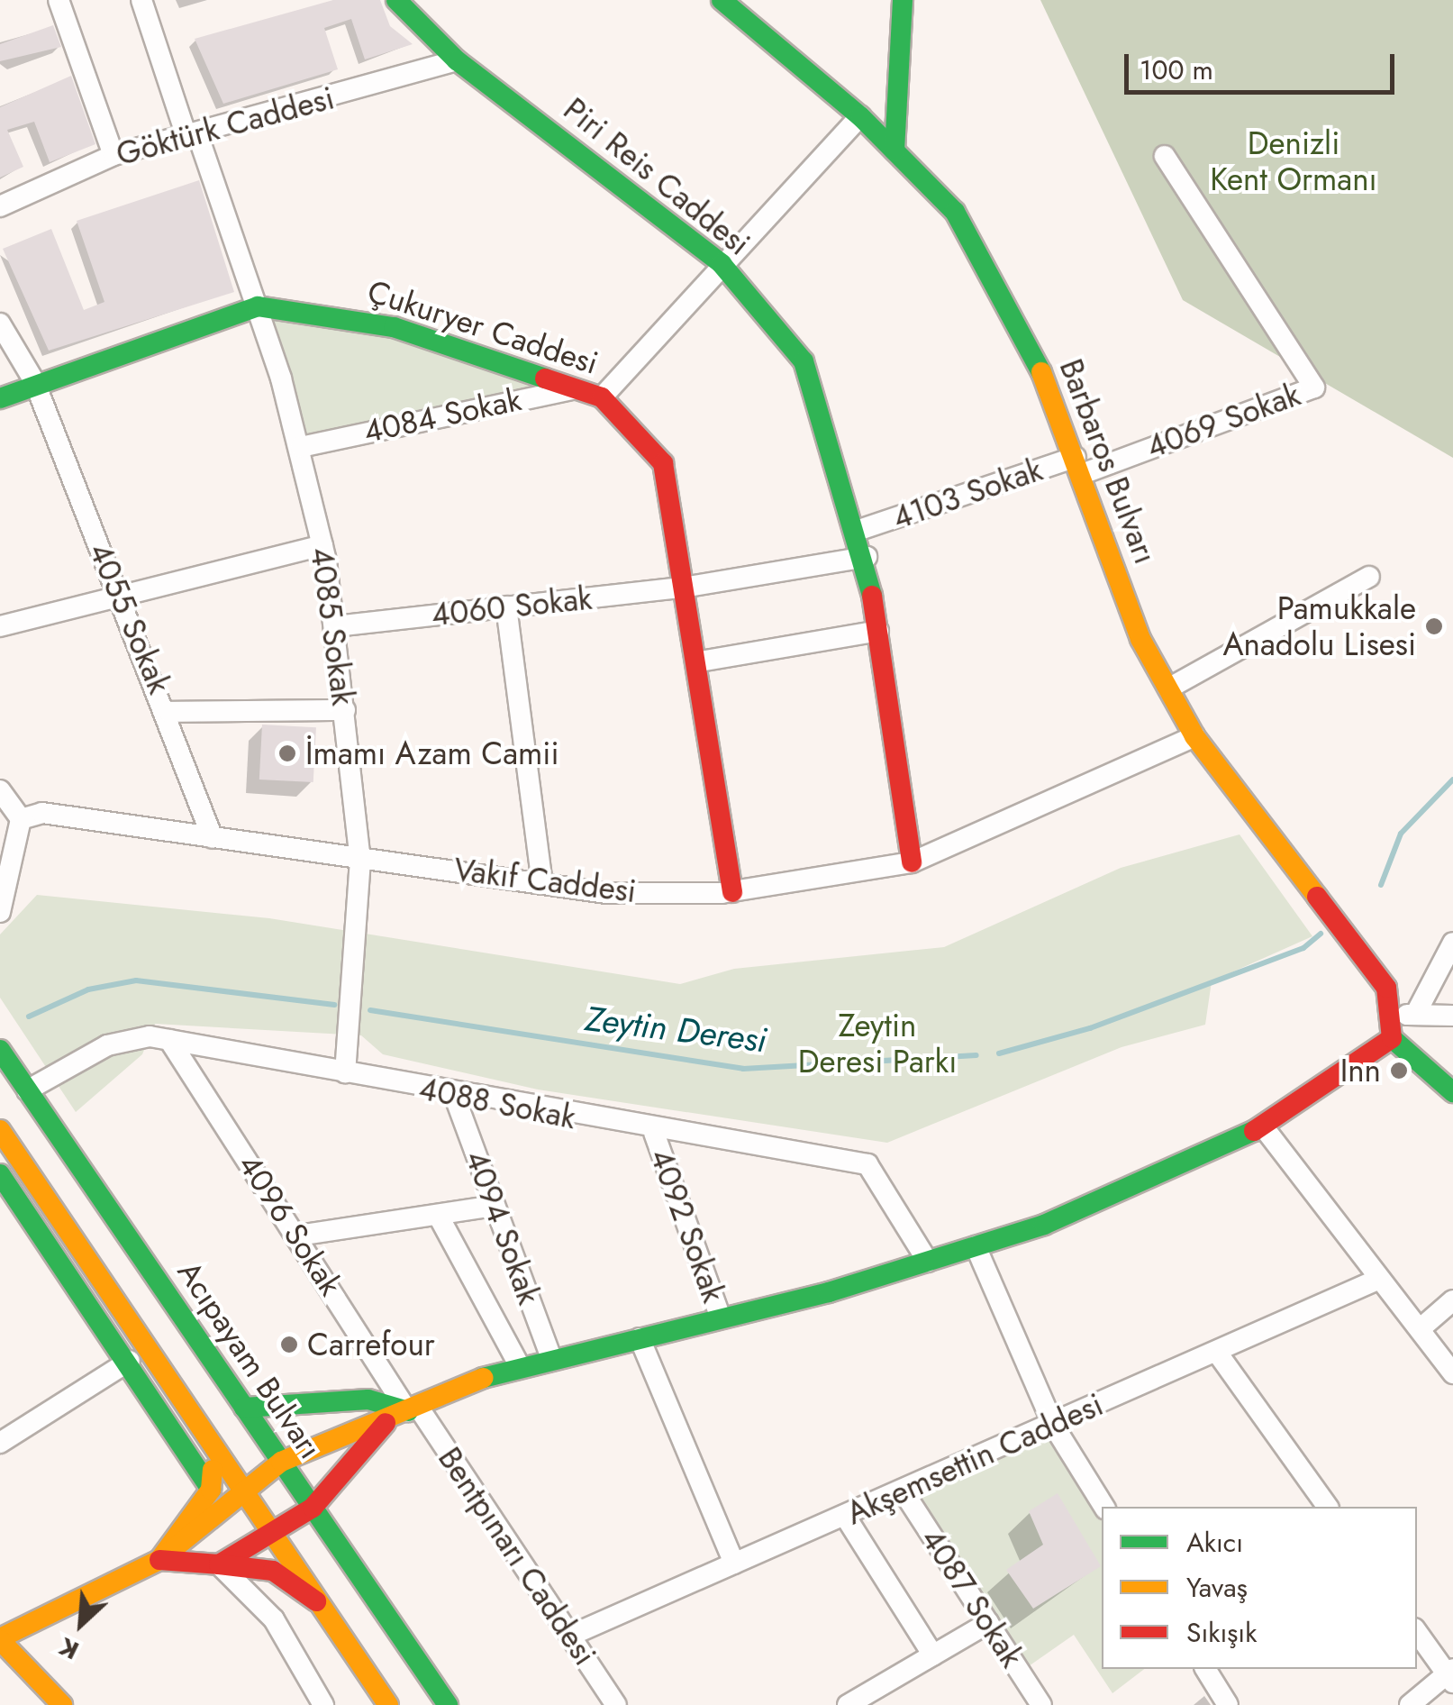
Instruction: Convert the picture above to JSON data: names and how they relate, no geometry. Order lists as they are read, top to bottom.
{
  "streets": {
    "street": [
      "Göktürk Caddesi",
      "Piri Reis Caddesi",
      "Çukuryer Caddesi",
      "4084 Sokak",
      "4069 Sokak",
      "Barbaros Bulvarı",
      "4103 Sokak",
      "4060 Sokak",
      "4055 Sokak",
      "4085 Sokak",
      "Vakıf Caddesi",
      "4088 Sokak",
      "4096 Sokak",
      "4092 Sokak",
      "4094 Sokak",
      "Acıpayam Bulvarı",
      "Akşemsettin Caddesi",
      "Bentpınarı Caddesi",
      "4087 Sokak"
    ]
  },
  "crossings": [
    ["Göktürk Caddesi", "Piri Reis Caddesi"],
    ["Göktürk Caddesi", "4085 Sokak"],
    ["Piri Reis Caddesi", "4103 Sokak"],
    ["Piri Reis Caddesi", "4060 Sokak"],
    ["Piri Reis Caddesi", "Vakıf Caddesi"],
    ["Çukuryer Caddesi", "4084 Sokak"],
    ["Çukuryer Caddesi", "4060 Sokak"],
    ["Çukuryer Caddesi", "4055 Sokak"],
    ["Çukuryer Caddesi", "4085 Sokak"],
    ["Çukuryer Caddesi", "Vakıf Caddesi"],
    ["4084 Sokak", "4085 Sokak"],
    ["4069 Sokak", "Barbaros Bulvarı"],
    ["4069 Sokak", "4103 Sokak"],
    ["Barbaros Bulvarı", "4103 Sokak"],
    ["Barbaros Bulvarı", "Vakıf Caddesi"],
    ["4060 Sokak", "4085 Sokak"],
    ["4055 Sokak", "Vakıf Caddesi"],
    ["4085 Sokak", "Vakıf Caddesi"],
    ["4085 Sokak", "4088 Sokak"],
    ["4088 Sokak", "4096 Sokak"],
    ["4088 Sokak", "4092 Sokak"],
    ["4088 Sokak", "4094 Sokak"],
    ["4088 Sokak", "Acıpayam Bulvarı"],
    ["4096 Sokak", "Bentpınarı Caddesi"],
    ["Akşemsettin Caddesi", "Bentpınarı Caddesi"],
    ["Akşemsettin Caddesi", "4087 Sokak"]
  ],
  "water": ["Zeytin Deresi"],
  "parks": ["Denizli Kent Ormanı", "Zeytin Deresi Parkı"],
  "places": [
    "Pamukkale Anadolu Lisesi",
    "İmamı Azam Camii",
    "Inn",
    "Carrefour"
  ],
  "legend": ["Akıcı", "Yavaş", "Sıkışık"],
  "scale_bar": "100 m",
  "north": "bottom left"
}
